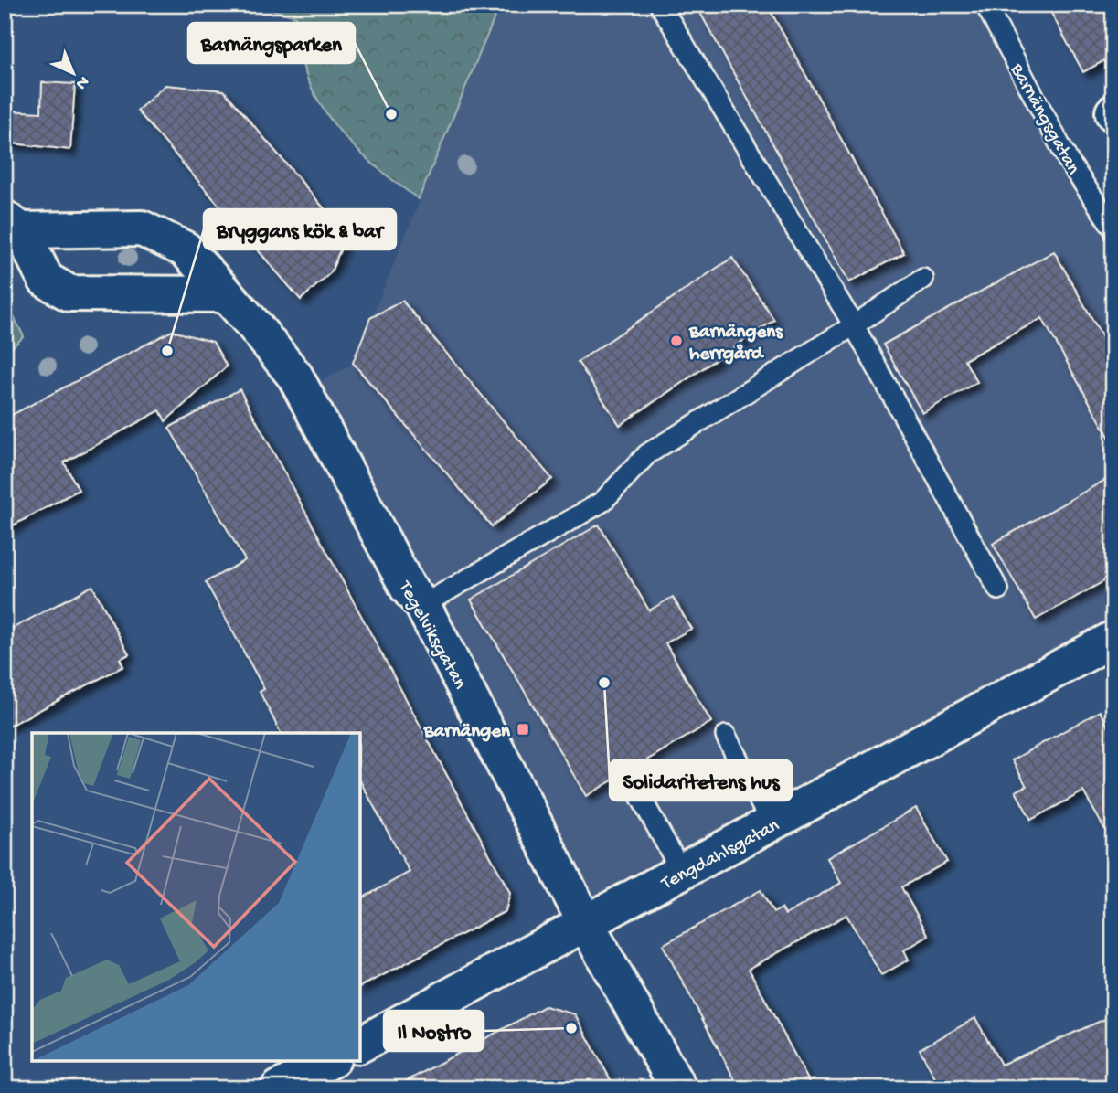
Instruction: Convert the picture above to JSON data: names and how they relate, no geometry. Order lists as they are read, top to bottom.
{
  "streets": {
    "street": ["Tegelviksgatan", "Tengdahlsgatan"],
    "lane": ["Barnängsgatan"]
  },
  "crossings": [
    ["Tegelviksgatan", "Tengdahlsgatan"]
  ],
  "places": {
    "other": [
      "Barnängsparken",
      "Barnängens herrgård",
      "Bryggans kök & bar",
      "Solidaritetens hus",
      "Il Nostro"
    ],
    "transit": ["Barnängen"]
  },
  "north": "bottom right"
}
